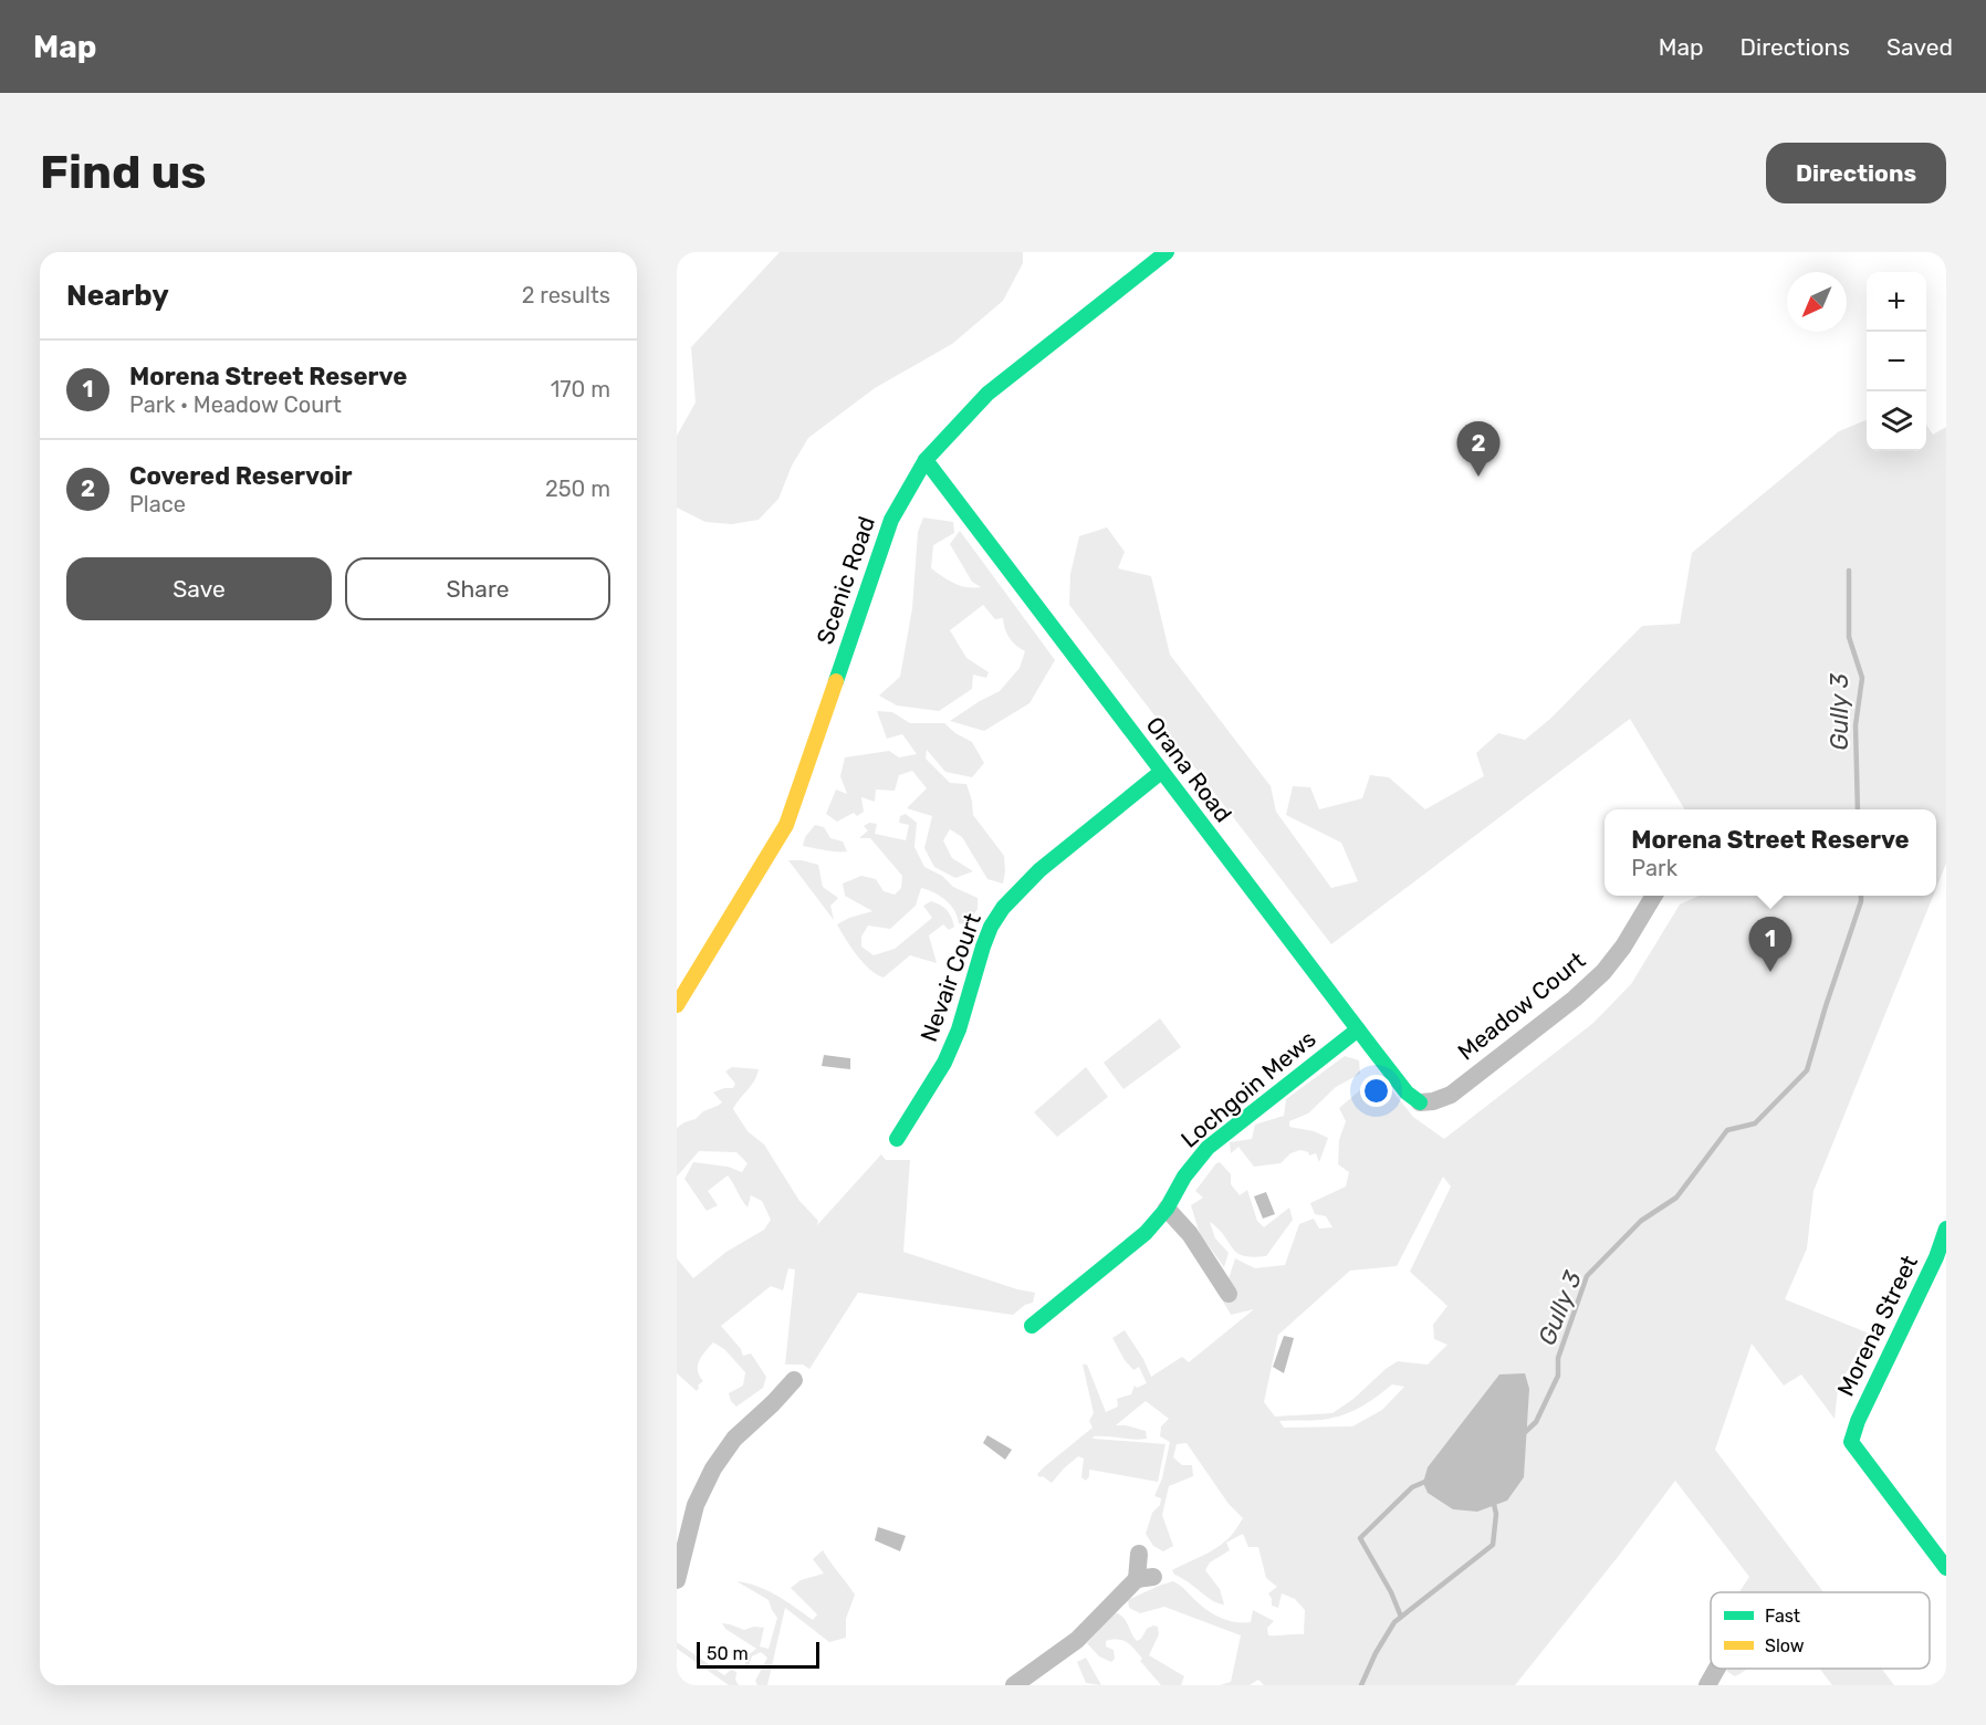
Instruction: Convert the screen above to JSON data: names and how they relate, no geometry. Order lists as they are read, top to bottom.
{
  "streets": {
    "street": [
      "Scenic Road",
      "Orana Road",
      "Nevair Court",
      "Meadow Court",
      "Lochgoin Mews",
      "Morena Street"
    ]
  },
  "crossings": [
    ["Scenic Road", "Orana Road"],
    ["Orana Road", "Nevair Court"],
    ["Orana Road", "Meadow Court"],
    ["Orana Road", "Lochgoin Mews"]
  ],
  "water": ["Gully 3"],
  "legend": ["Fast", "Slow"],
  "scale_bar": "50 m",
  "north": "bottom left",
  "page": {
    "header": "Map",
    "nav": ["Map", "Directions", "Saved"],
    "buttons": [
      "Directions",
      ["Save", "Share"]
    ],
    "title": "Find us",
    "heading": ["Nearby", "2 results"],
    "map_buttons": ["+", "−"],
    "list": [
      {
        "mark": "1",
        "name": "Morena Street Reserve",
        "note": "Park · Meadow Court",
        "value": "170 m"
      },
      {
        "mark": "2",
        "name": "Covered Reservoir",
        "note": "Place",
        "value": "250 m"
      }
    ],
    "pins": ["2", "1"],
    "popup": ["Morena Street Reserve", "Park"],
    "scale": "50 m"
  }
}
